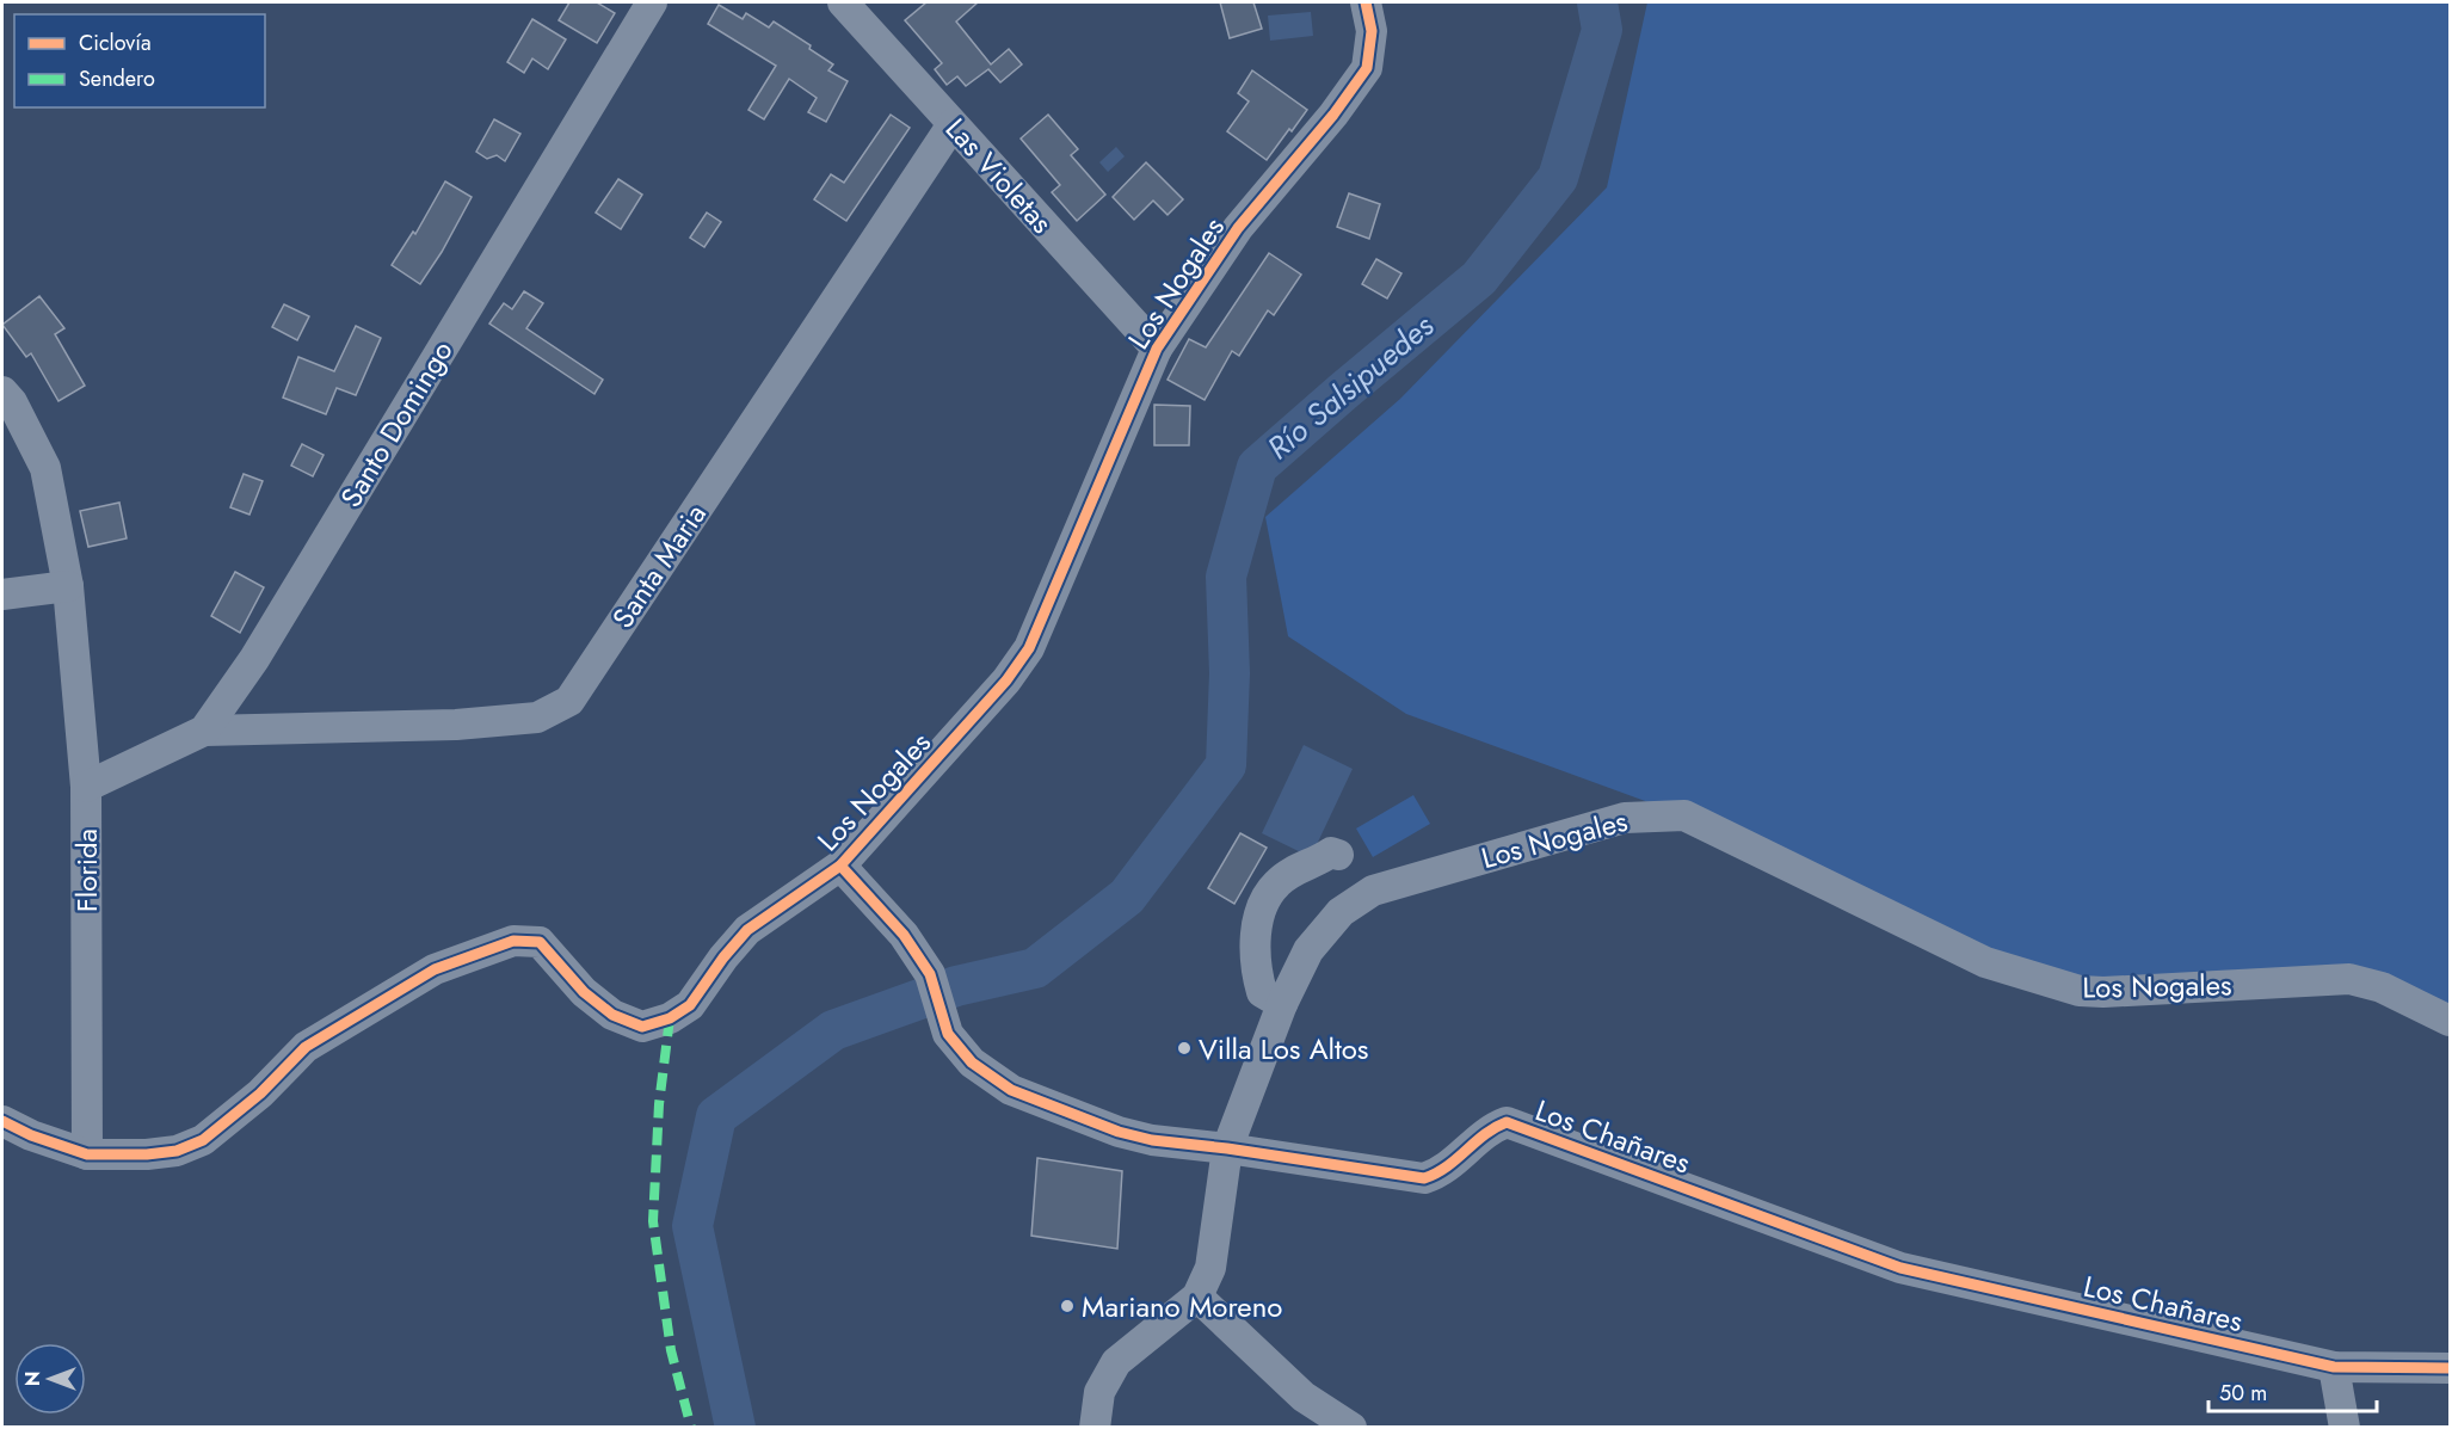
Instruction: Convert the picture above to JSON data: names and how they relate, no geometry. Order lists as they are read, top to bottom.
{
  "streets": {
    "street": [
      "Las Violetas",
      "Los Nogales",
      "Santo Domingo",
      "Santa Maria",
      "Florida",
      "Los Chañares"
    ]
  },
  "crossings": [
    ["Las Violetas", "Los Nogales"],
    ["Las Violetas", "Santa Maria"],
    ["Los Nogales", "Florida"],
    ["Los Nogales", "Los Chañares"],
    ["Santo Domingo", "Santa Maria"],
    ["Santo Domingo", "Florida"]
  ],
  "water": ["Río Salsipuedes"],
  "places": ["Villa Los Altos", "Mariano Moreno"],
  "legend": ["Ciclovía", "Sendero"],
  "scale_bar": "50 m",
  "north": "left"
}
